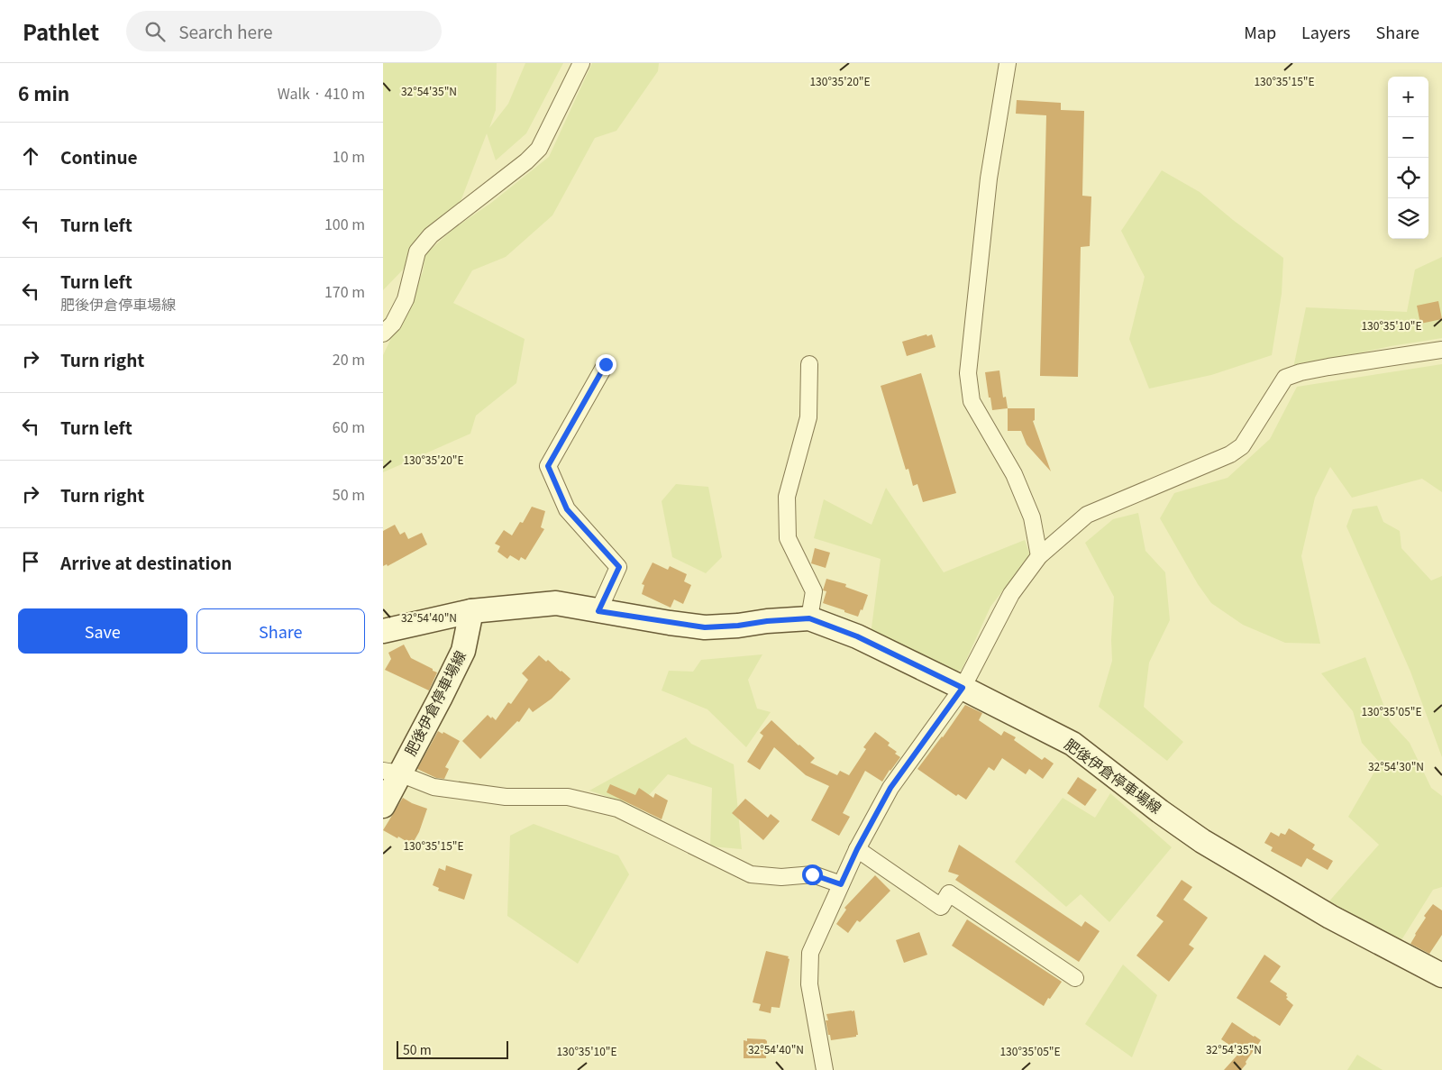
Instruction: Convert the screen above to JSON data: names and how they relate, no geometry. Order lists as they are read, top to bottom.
{
  "streets": {
    "main road": ["肥後伊倉停車場線"]
  },
  "scale_bar": "50 m",
  "page": {
    "header": "Pathlet",
    "search": "Search here",
    "nav": ["Map", "Layers", "Share"],
    "heading": ["6 min", "Walk · 410 m"],
    "map_buttons": ["+", "−"],
    "list": [
      ["Continue", "10 m"],
      ["Turn left", "100 m"],
      ["Turn left", "肥後伊倉停車場線", "170 m"],
      ["Turn right", "20 m"],
      ["Turn left", "60 m"],
      ["Turn right", "50 m"],
      "Arrive at destination"
    ],
    "buttons": ["Save", "Share"],
    "scale": "50 m"
  },
  "coordinates": [
    "130°35'20\"E",
    "130°35'15\"E",
    "32°54'35\"N",
    "130°35'10\"E",
    "32°54'40\"N",
    "130°35'05\"E",
    "32°54'30\"N"
  ]
}
